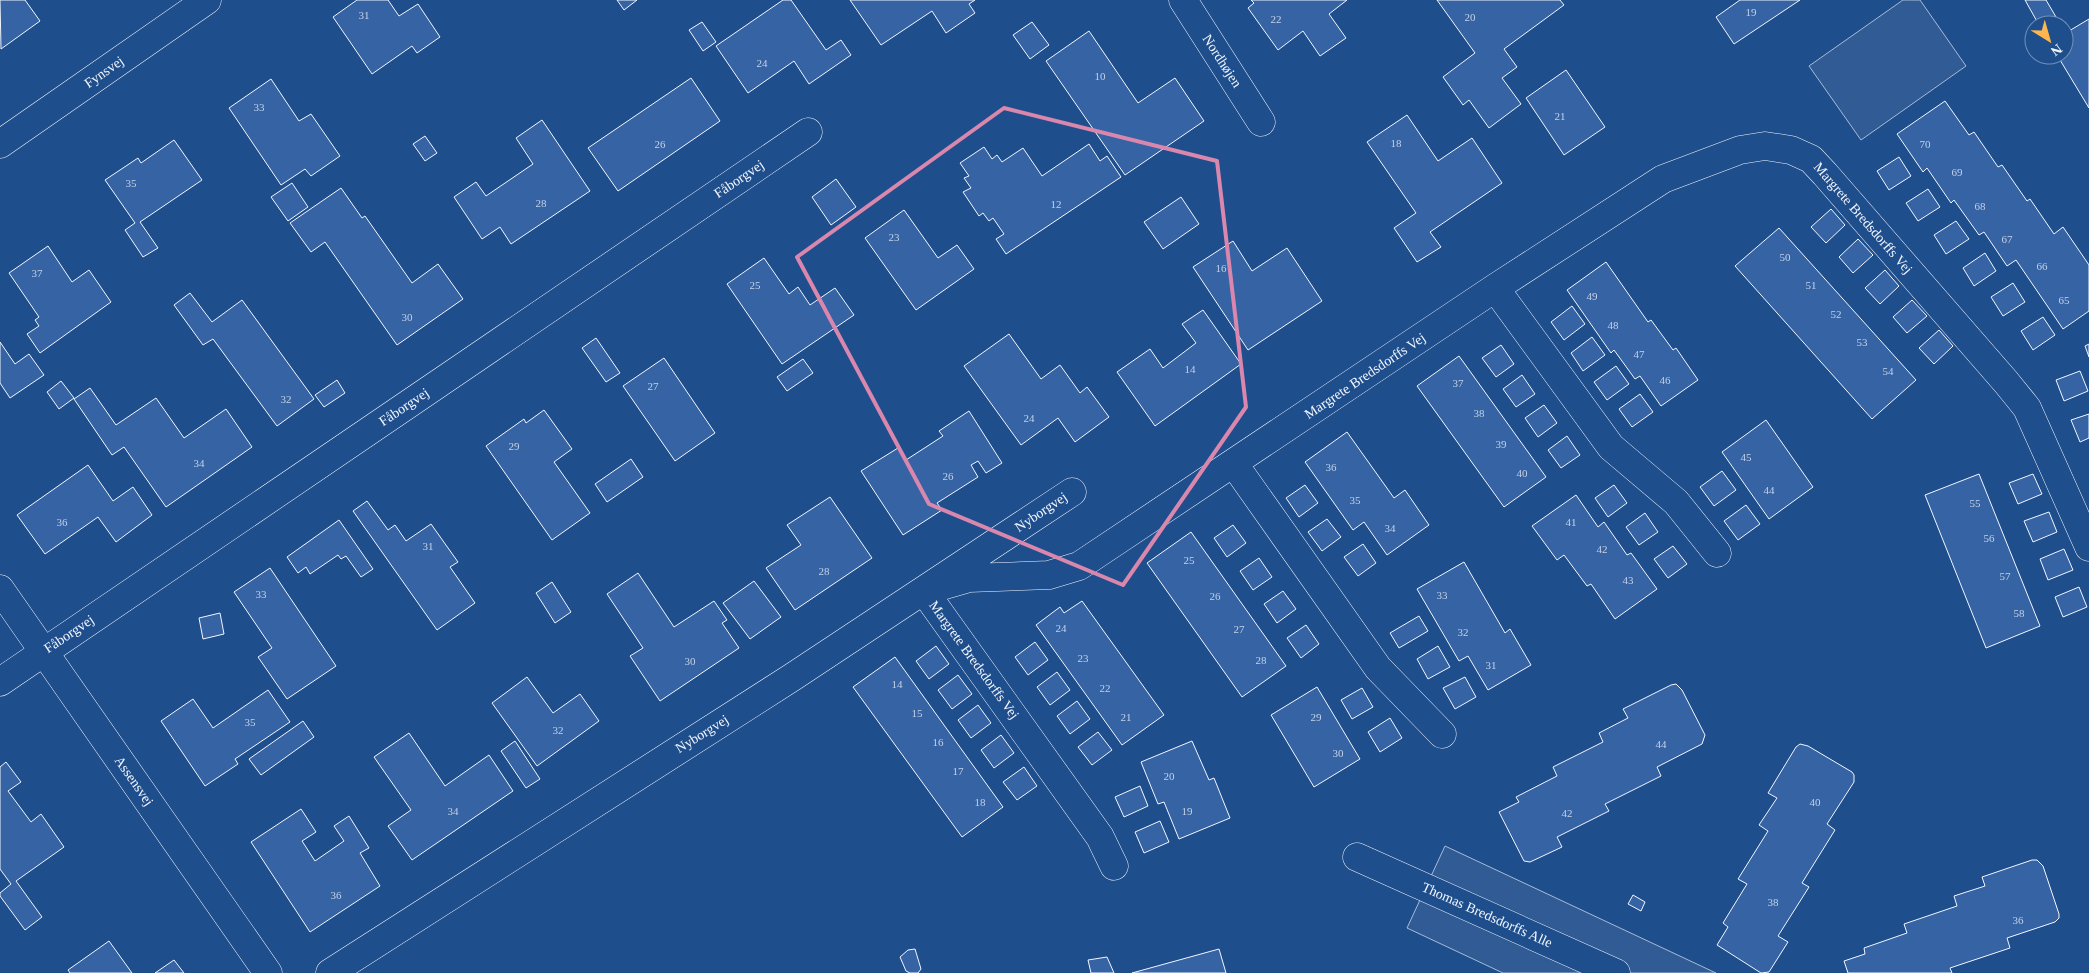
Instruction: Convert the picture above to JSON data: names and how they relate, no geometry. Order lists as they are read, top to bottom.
{
  "streets": {
    "street": [
      "Nordhøjen",
      "Fynsvej",
      "Fåborgvej",
      "Margrete Bredsdorffs Vej",
      "Nyborgvej",
      "Assensvej",
      "Thomas Bredsdorffs Alle"
    ]
  },
  "crossings": [
    ["Fåborgvej", "Assensvej"],
    ["Margrete Bredsdorffs Vej", "Nyborgvej"]
  ],
  "house_numbers": [
    "19",
    "31",
    "20",
    "22",
    "24",
    "10",
    "33",
    "21",
    "18",
    "26",
    "70",
    "69",
    "35",
    "28",
    "12",
    "68",
    "23",
    "67",
    "50",
    "66",
    "16",
    "37",
    "25",
    "51",
    "49",
    "65",
    "52",
    "30",
    "48",
    "53",
    "47",
    "14",
    "54",
    "46",
    "37",
    "27",
    "32",
    "38",
    "24",
    "39",
    "29",
    "45",
    "34",
    "36",
    "40",
    "26",
    "44",
    "35",
    "55",
    "36",
    "41",
    "34",
    "56",
    "31",
    "42",
    "25",
    "28",
    "57",
    "43",
    "33",
    "33",
    "26",
    "58",
    "24",
    "27",
    "32",
    "23",
    "28",
    "30",
    "31",
    "14",
    "22",
    "15",
    "21",
    "29",
    "35",
    "32",
    "16",
    "44",
    "30",
    "17",
    "20",
    "18",
    "40",
    "34",
    "19",
    "42",
    "36",
    "38",
    "36"
  ],
  "north": "bottom right"
}
